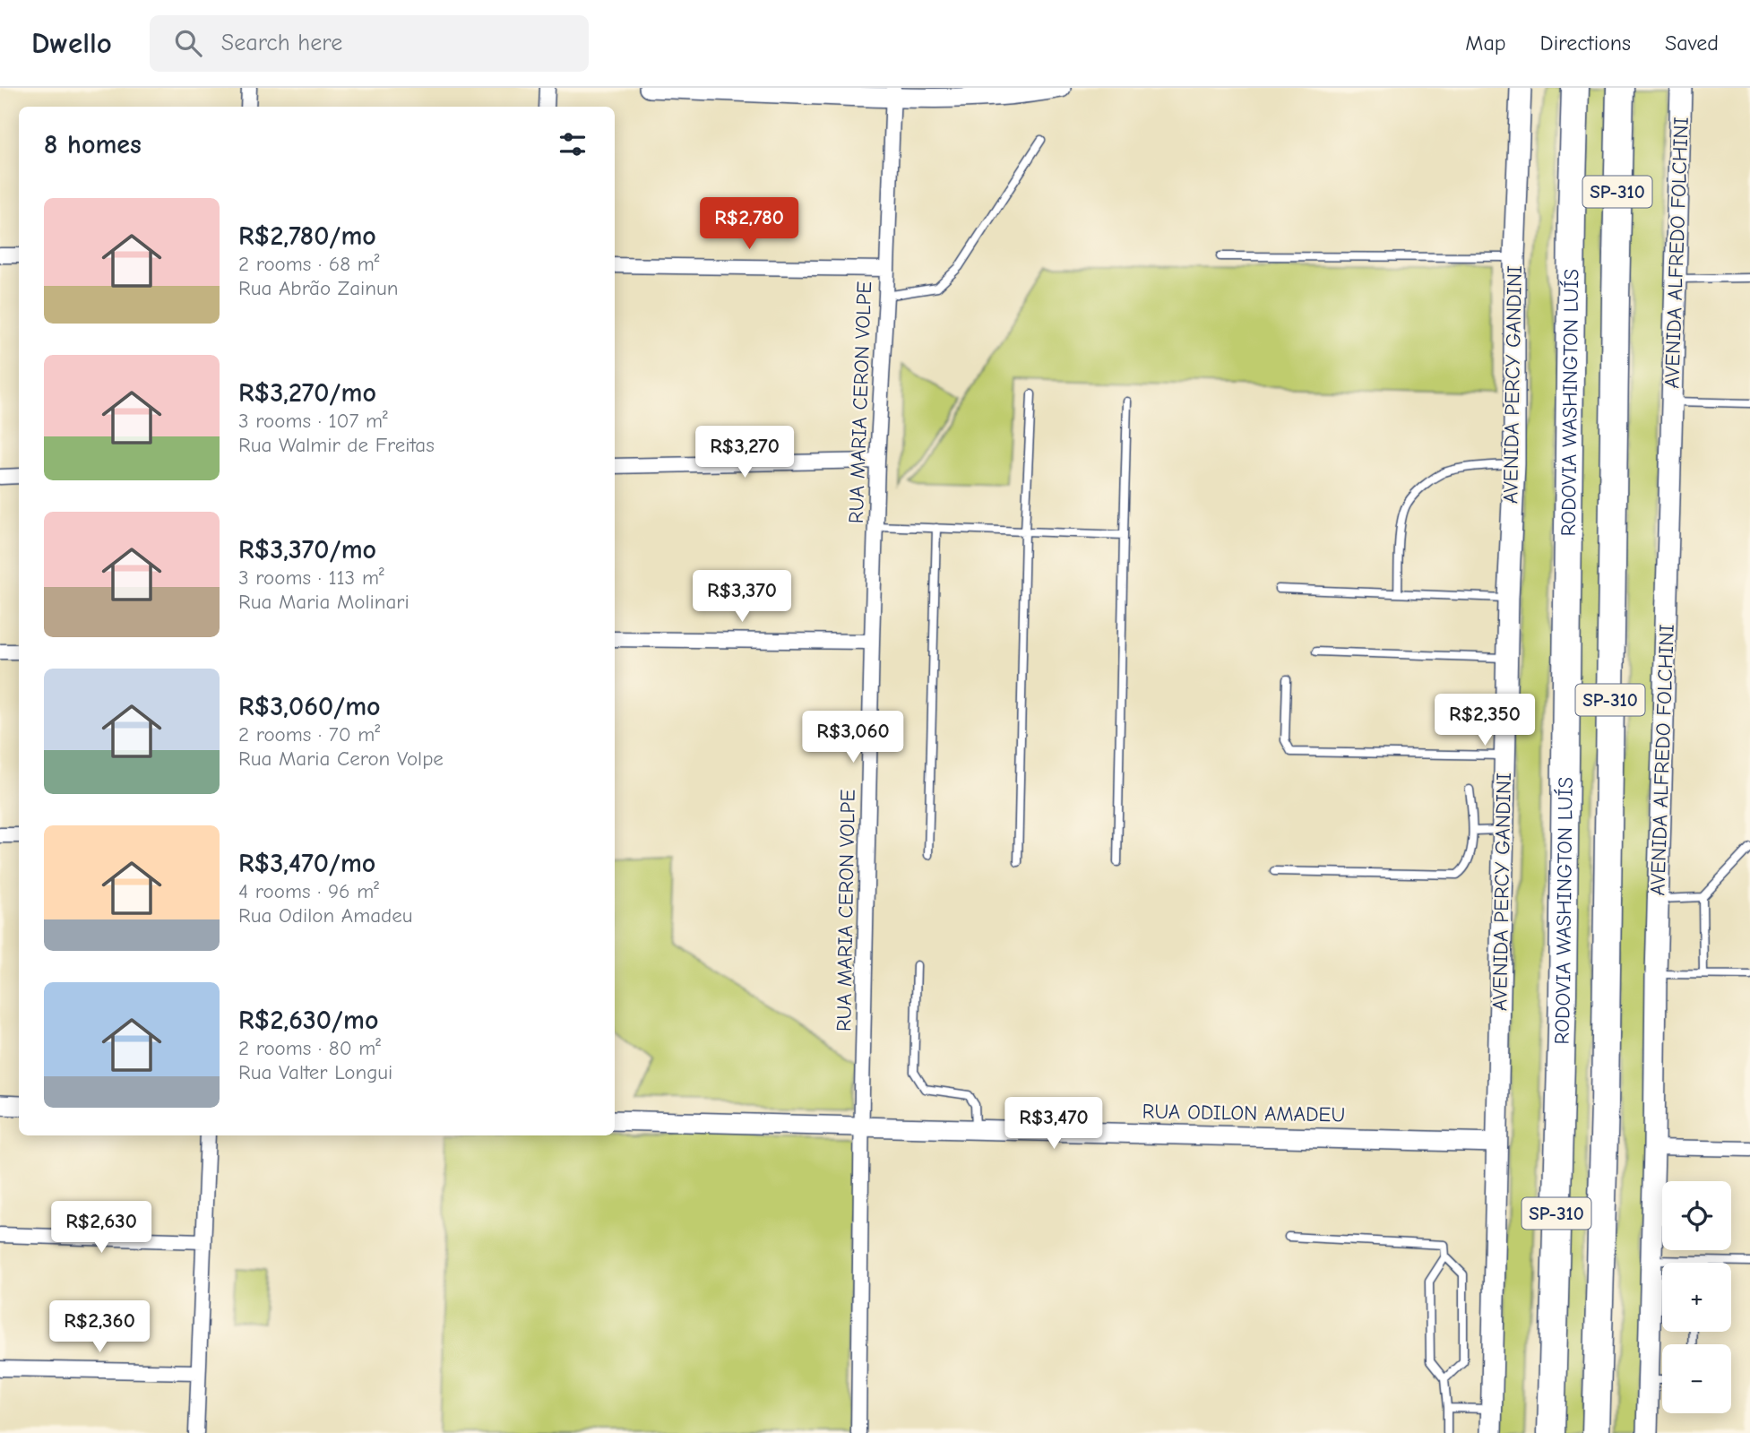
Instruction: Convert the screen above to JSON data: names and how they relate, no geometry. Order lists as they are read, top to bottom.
{
  "streets": {
    "highway": ["SP-310", "RODOVIA WASHINGTON LUÍS"],
    "main road": ["AVENIDA ALFREDO FOLCHINI", "AVENIDA PERCY GANDINI"],
    "street": ["RUA MARIA CERON VOLPE", "RUA ODILON AMADEU"]
  },
  "crossings": [
    ["AVENIDA PERCY GANDINI", "RUA ODILON AMADEU"],
    ["RUA MARIA CERON VOLPE", "RUA ODILON AMADEU"]
  ],
  "page": {
    "header": "Dwello",
    "search": "Search here",
    "nav": ["Map", "Directions", "Saved"],
    "heading": "8 homes",
    "list": [
      {
        "name": "R$2,780/mo",
        "note": "2 rooms · 68 m² · Rua Abrão Zainun"
      },
      {
        "name": "R$3,270/mo",
        "note": "3 rooms · 107 m² · Rua Walmir de Freitas"
      },
      {
        "name": "R$3,370/mo",
        "note": "3 rooms · 113 m² · Rua Maria Molinari"
      },
      {
        "name": "R$3,060/mo",
        "note": "2 rooms · 70 m² · Rua Maria Ceron Volpe"
      },
      {
        "name": "R$3,470/mo",
        "note": "4 rooms · 96 m² · Rua Odilon Amadeu"
      },
      {
        "name": "R$2,630/mo",
        "note": "2 rooms · 80 m² · Rua Valter Longui"
      }
    ],
    "price": [
      "R$2,780",
      "R$3,270",
      "R$3,370",
      "R$2,350",
      "R$3,060",
      "R$3,470",
      "R$2,630",
      "R$2,360"
    ],
    "map_buttons": ["+", "−"]
  }
}
